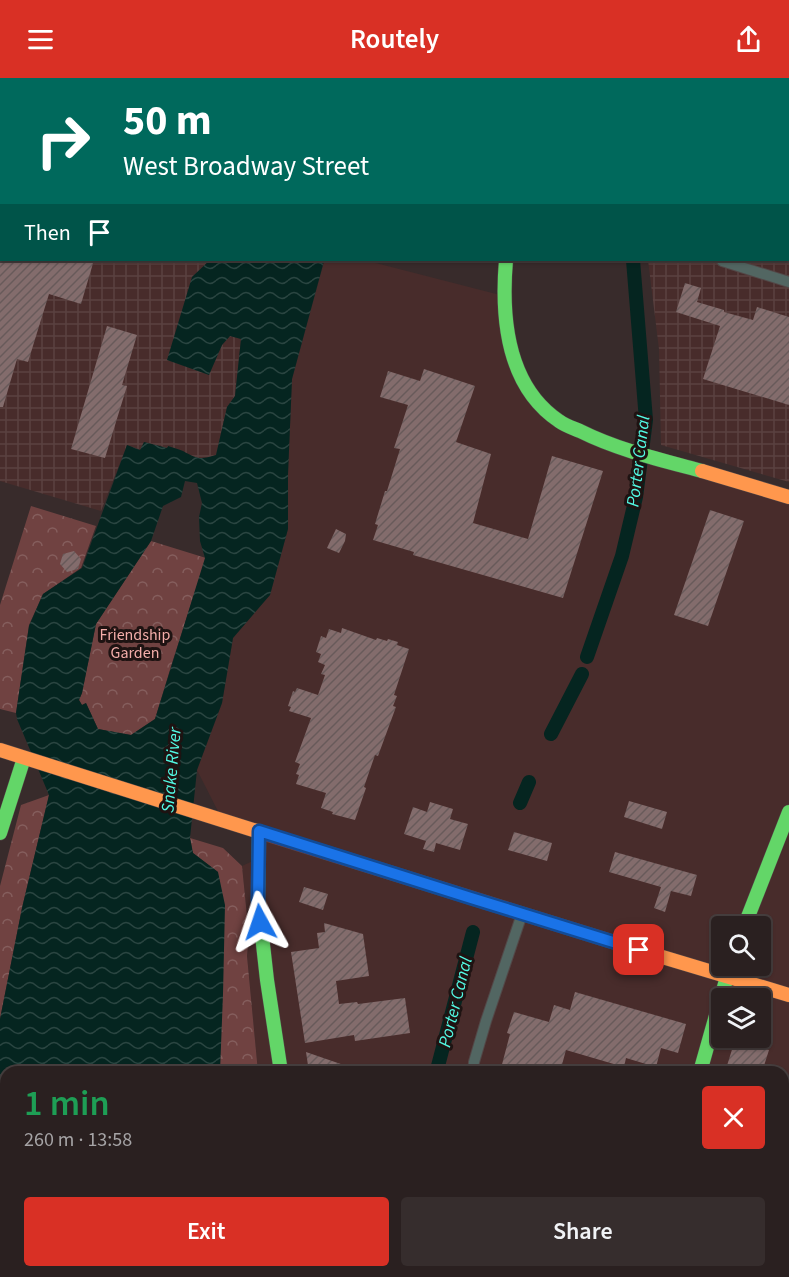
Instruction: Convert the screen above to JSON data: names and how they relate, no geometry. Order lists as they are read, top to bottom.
{
  "water": ["Porter Canal", "Snake River"],
  "parks": ["Friendship Garden"],
  "page": {
    "header": "Routely",
    "turn": ["50 m", "West Broadway Street"],
    "then": "Then",
    "heading": ["1 min", "260 m · 13:58"],
    "buttons": ["Exit", "Share"]
  }
}
